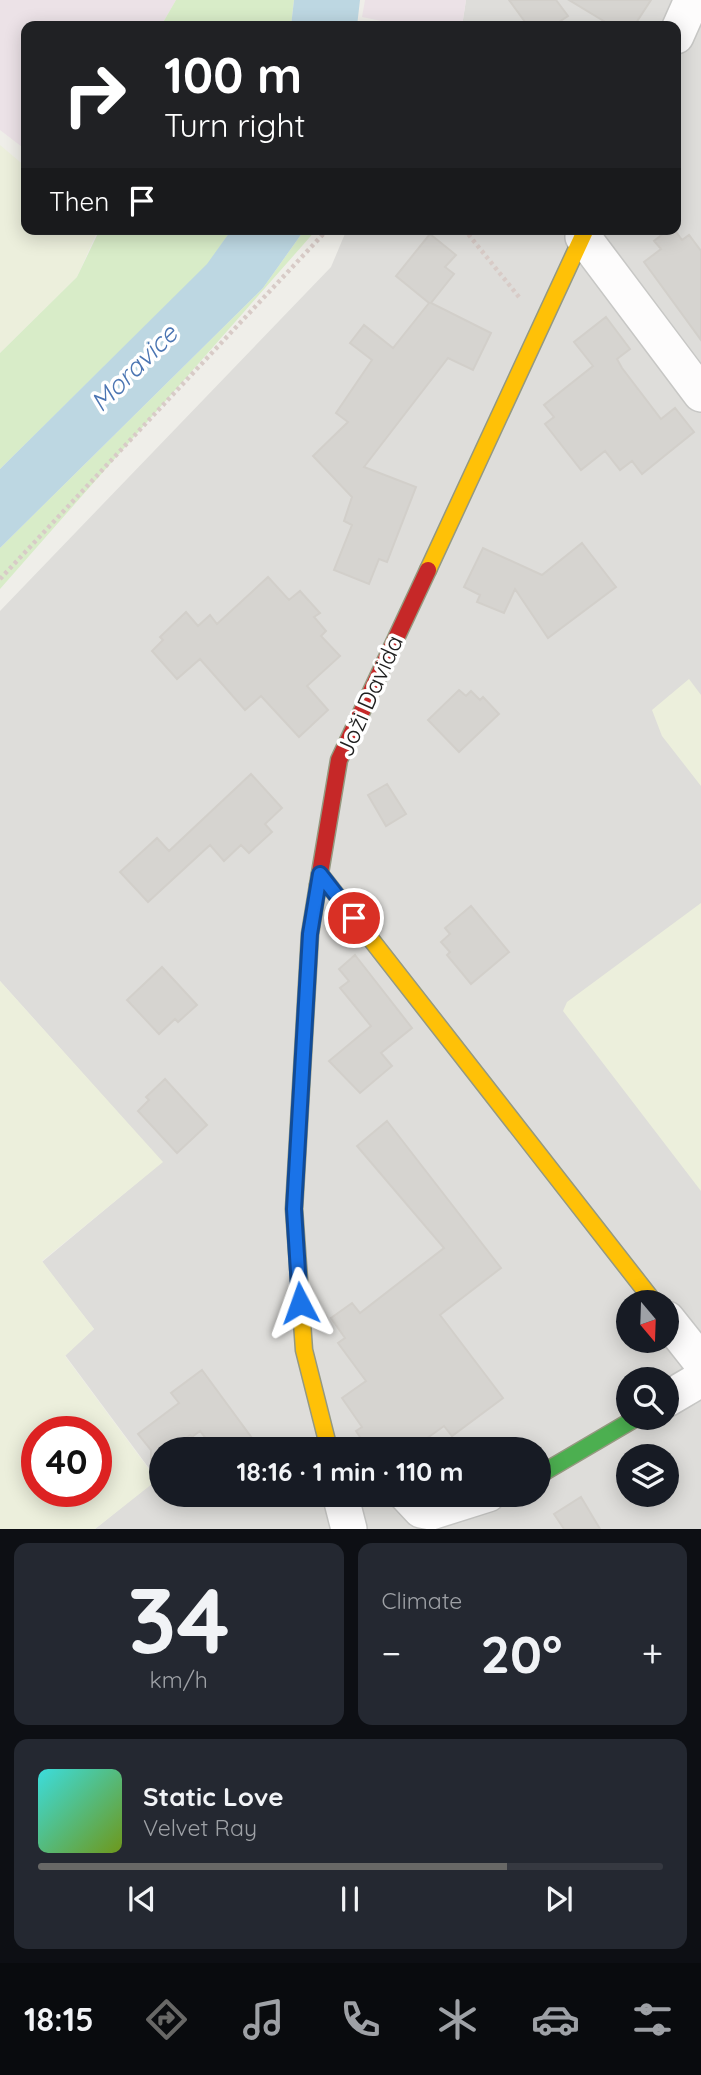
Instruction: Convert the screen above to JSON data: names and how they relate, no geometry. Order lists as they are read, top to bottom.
{
  "streets": {
    "street": ["Joži Davida"]
  },
  "water": ["Moravice"],
  "north": "bottom",
  "page": {
    "turn": ["100 m", "Turn right"],
    "then": "Then",
    "limit": "40",
    "trip": "18:16 · 1 min · 110 m",
    "tile": [
      ["34", "km/h"],
      "Climate"
    ],
    "heat": ["−", "20°", "+"],
    "song": ["Static Love", "Velvet Ray"],
    "tabs": "18:15"
  }
}
